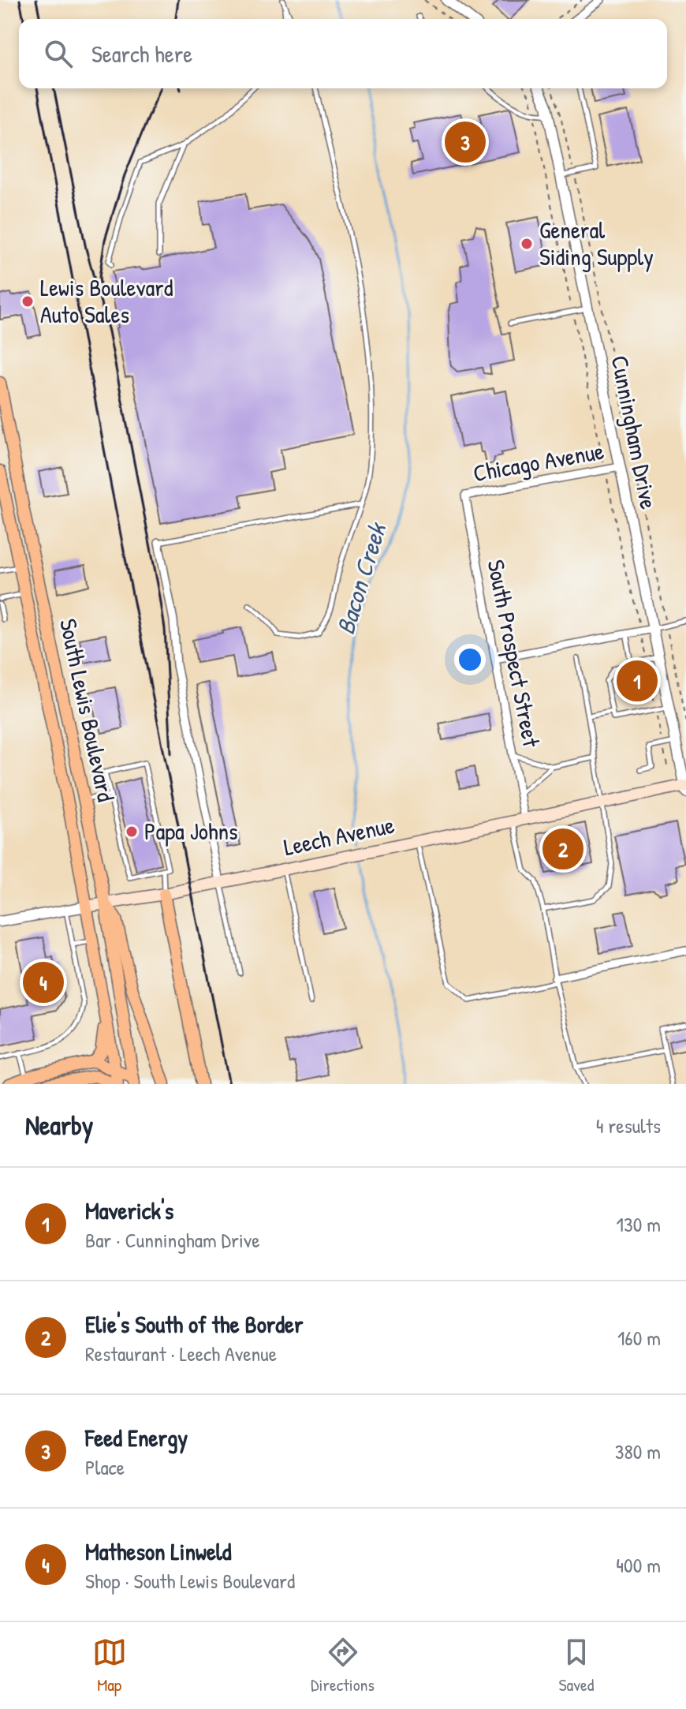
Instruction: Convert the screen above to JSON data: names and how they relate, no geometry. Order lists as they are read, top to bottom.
{
  "streets": {
    "main road": ["South Lewis Boulevard", "Leech Avenue"],
    "street": ["Cunningham Drive", "Chicago Avenue", "South Prospect Street"]
  },
  "crossings": [
    ["Cunningham Drive", "Chicago Avenue"],
    ["Cunningham Drive", "Leech Avenue"],
    ["Chicago Avenue", "South Prospect Street"],
    ["South Prospect Street", "Leech Avenue"],
    ["South Lewis Boulevard", "Leech Avenue"]
  ],
  "water": ["Bacon Creek"],
  "places": ["General Siding Supply", "Lewis Boulevard Auto Sales", "Papa Johns"],
  "page": {
    "search": "Search here",
    "pins": [
      "3",
      "1",
      "2",
      "4"
    ],
    "heading": ["Nearby", "4 results"],
    "list": [
      {
        "mark": "1",
        "name": "Maverick's",
        "note": "Bar · Cunningham Drive",
        "value": "130 m"
      },
      {
        "mark": "2",
        "name": "Elie's South of the Border",
        "note": "Restaurant · Leech Avenue",
        "value": "160 m"
      },
      {
        "mark": "3",
        "name": "Feed Energy",
        "note": "Place",
        "value": "380 m"
      },
      {
        "mark": "4",
        "name": "Matheson Linweld",
        "note": "Shop · South Lewis Boulevard",
        "value": "400 m"
      }
    ],
    "nav": ["Map", "Directions", "Saved"]
  }
}
